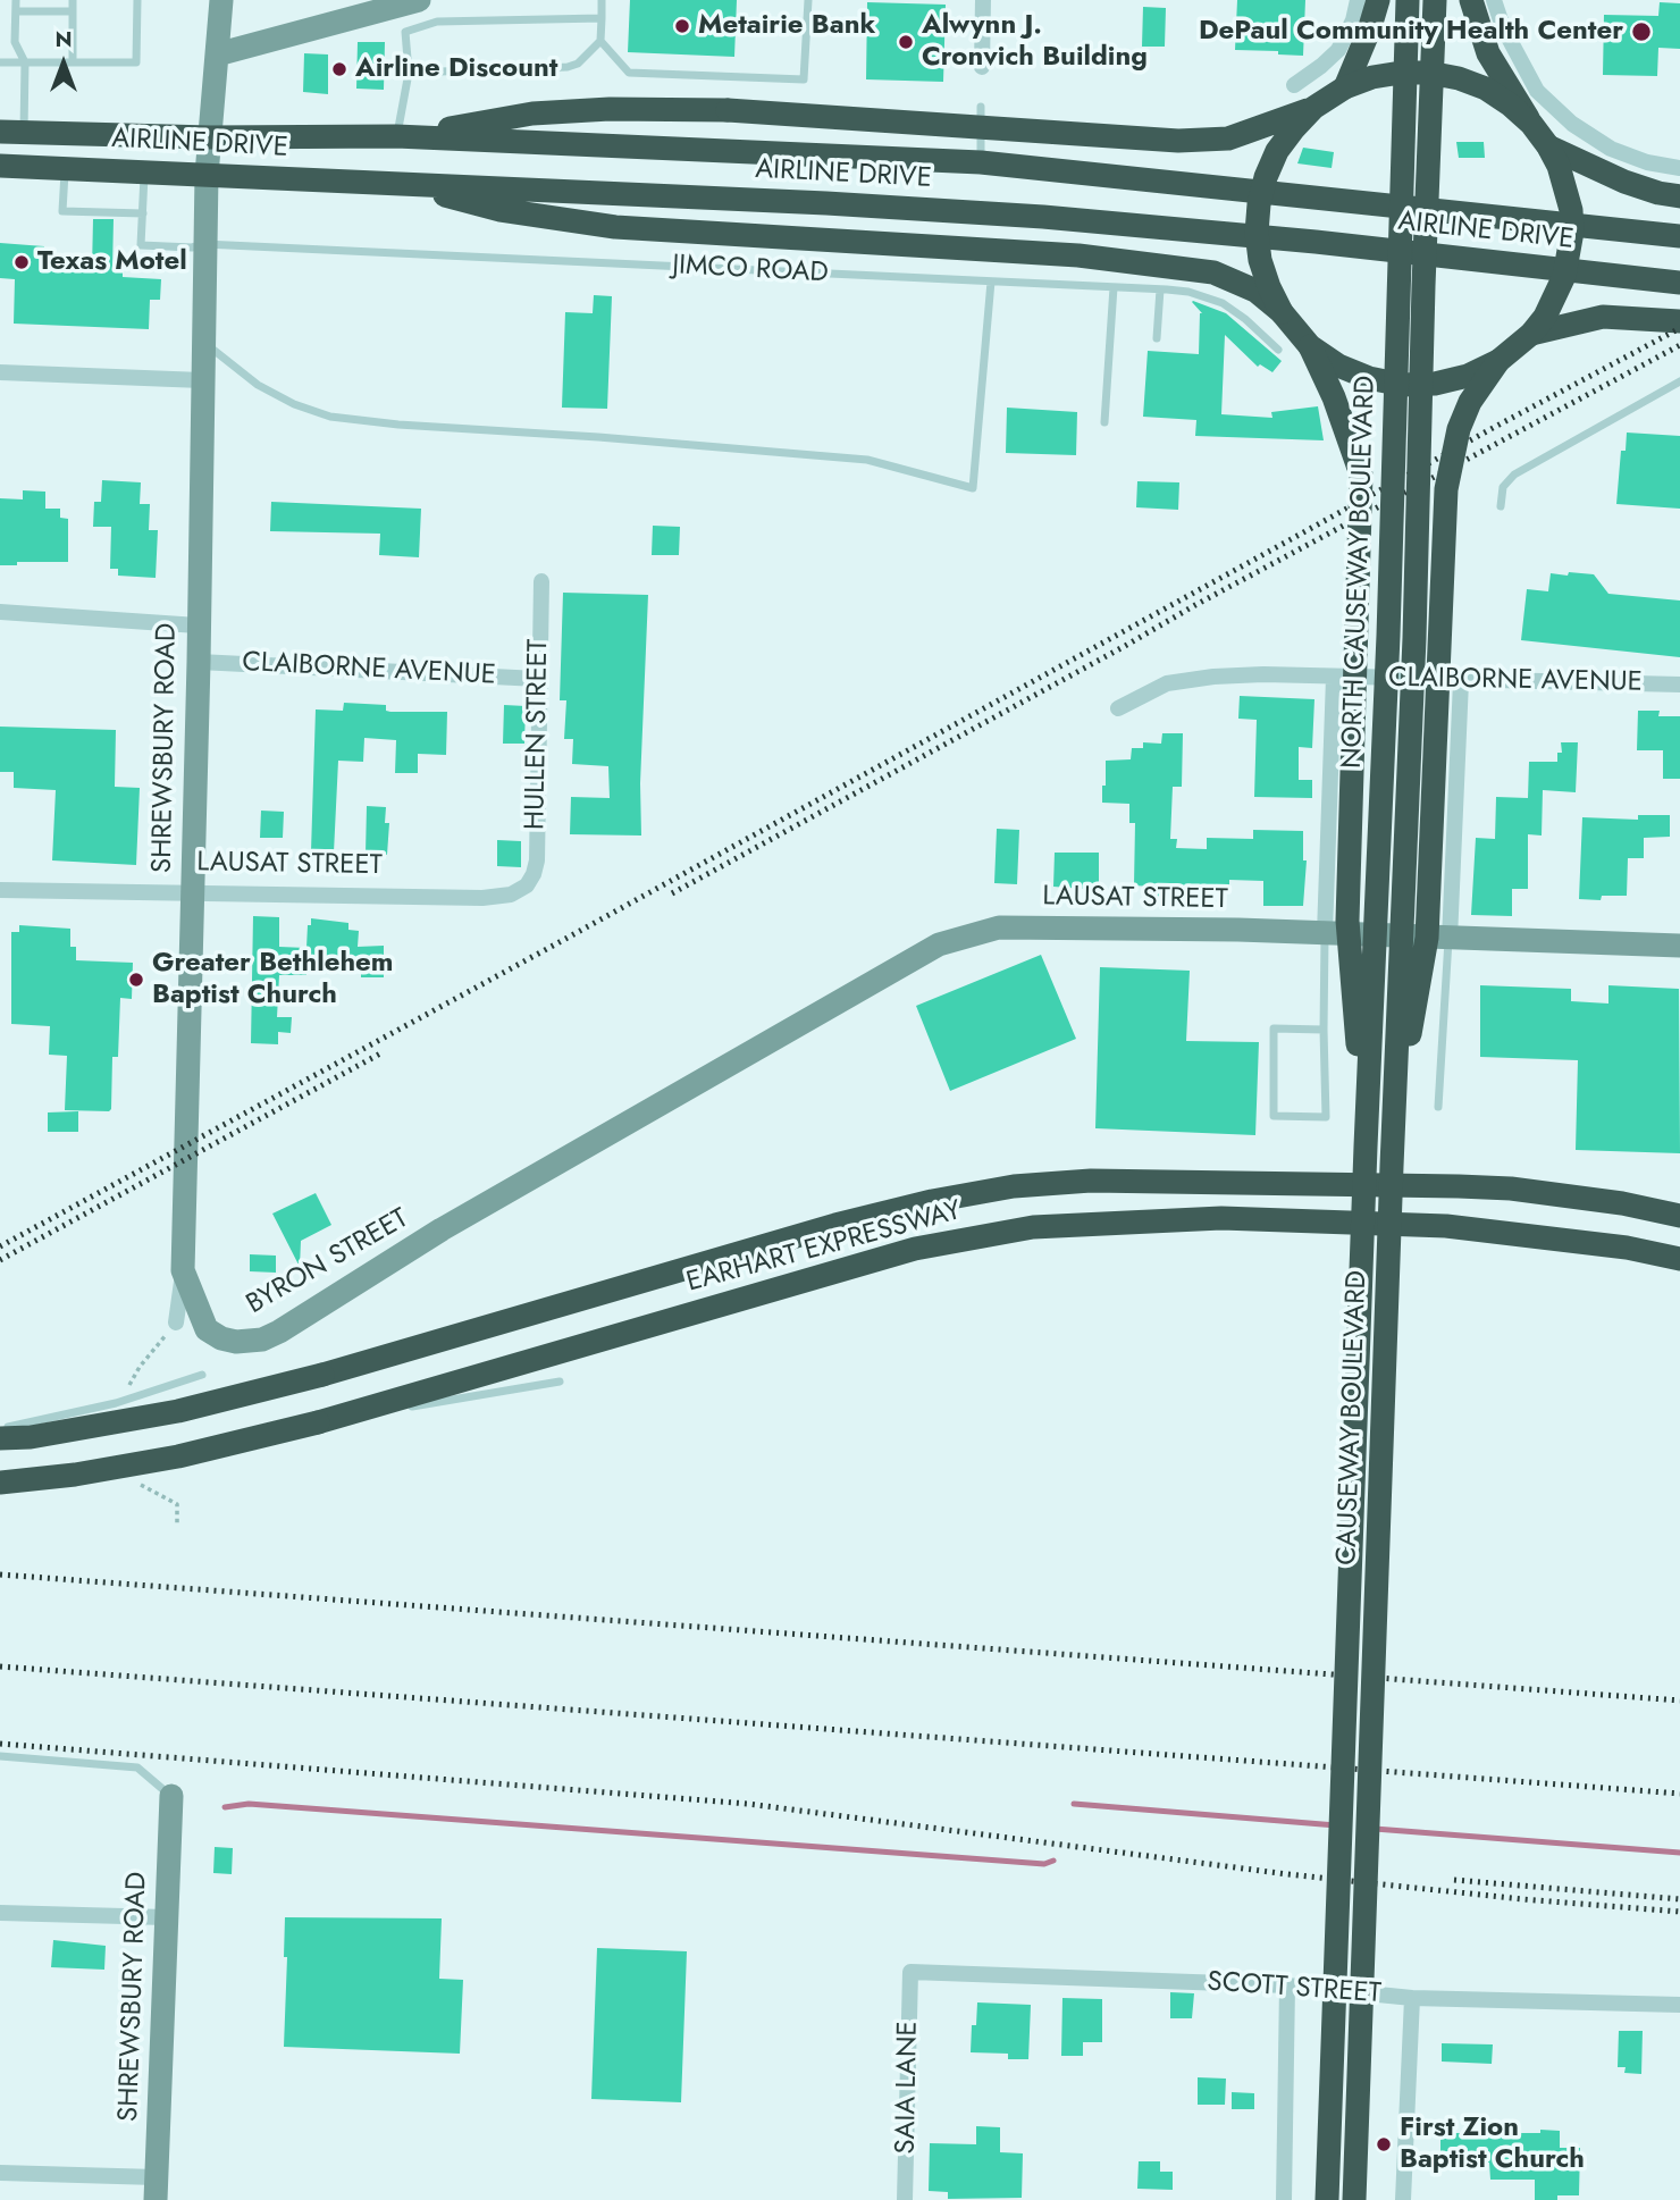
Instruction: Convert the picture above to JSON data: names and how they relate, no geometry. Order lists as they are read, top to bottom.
{
  "streets": {
    "highway": [
      "AIRLINE DRIVE",
      "NORTH CAUSEWAY BOULEVARD",
      "EARHART EXPRESSWAY",
      "CAUSEWAY BOULEVARD"
    ],
    "street": [
      "CLAIBORNE AVENUE",
      "HULLEN STREET",
      "SHREWSBURY ROAD",
      "LAUSAT STREET",
      "BYRON STREET",
      "SCOTT STREET",
      "SAIA LANE"
    ],
    "lane": ["JIMCO ROAD"]
  },
  "crossings": [
    ["AIRLINE DRIVE", "SHREWSBURY ROAD"],
    ["JIMCO ROAD", "SHREWSBURY ROAD"],
    ["NORTH CAUSEWAY BOULEVARD", "CAUSEWAY BOULEVARD"],
    ["CLAIBORNE AVENUE", "HULLEN STREET"],
    ["CLAIBORNE AVENUE", "SHREWSBURY ROAD"],
    ["HULLEN STREET", "LAUSAT STREET"],
    ["SHREWSBURY ROAD", "LAUSAT STREET"],
    ["SHREWSBURY ROAD", "BYRON STREET"],
    ["LAUSAT STREET", "BYRON STREET"],
    ["SCOTT STREET", "SAIA LANE"]
  ],
  "places": [
    "Metairie Bank",
    "DePaul Community Health Center",
    "Alwynn J. Cronvich Building",
    "Airline Discount",
    "Texas Motel",
    "Greater Bethlehem Baptist Church",
    "First Zion Baptist Church"
  ],
  "north": "top"
}
